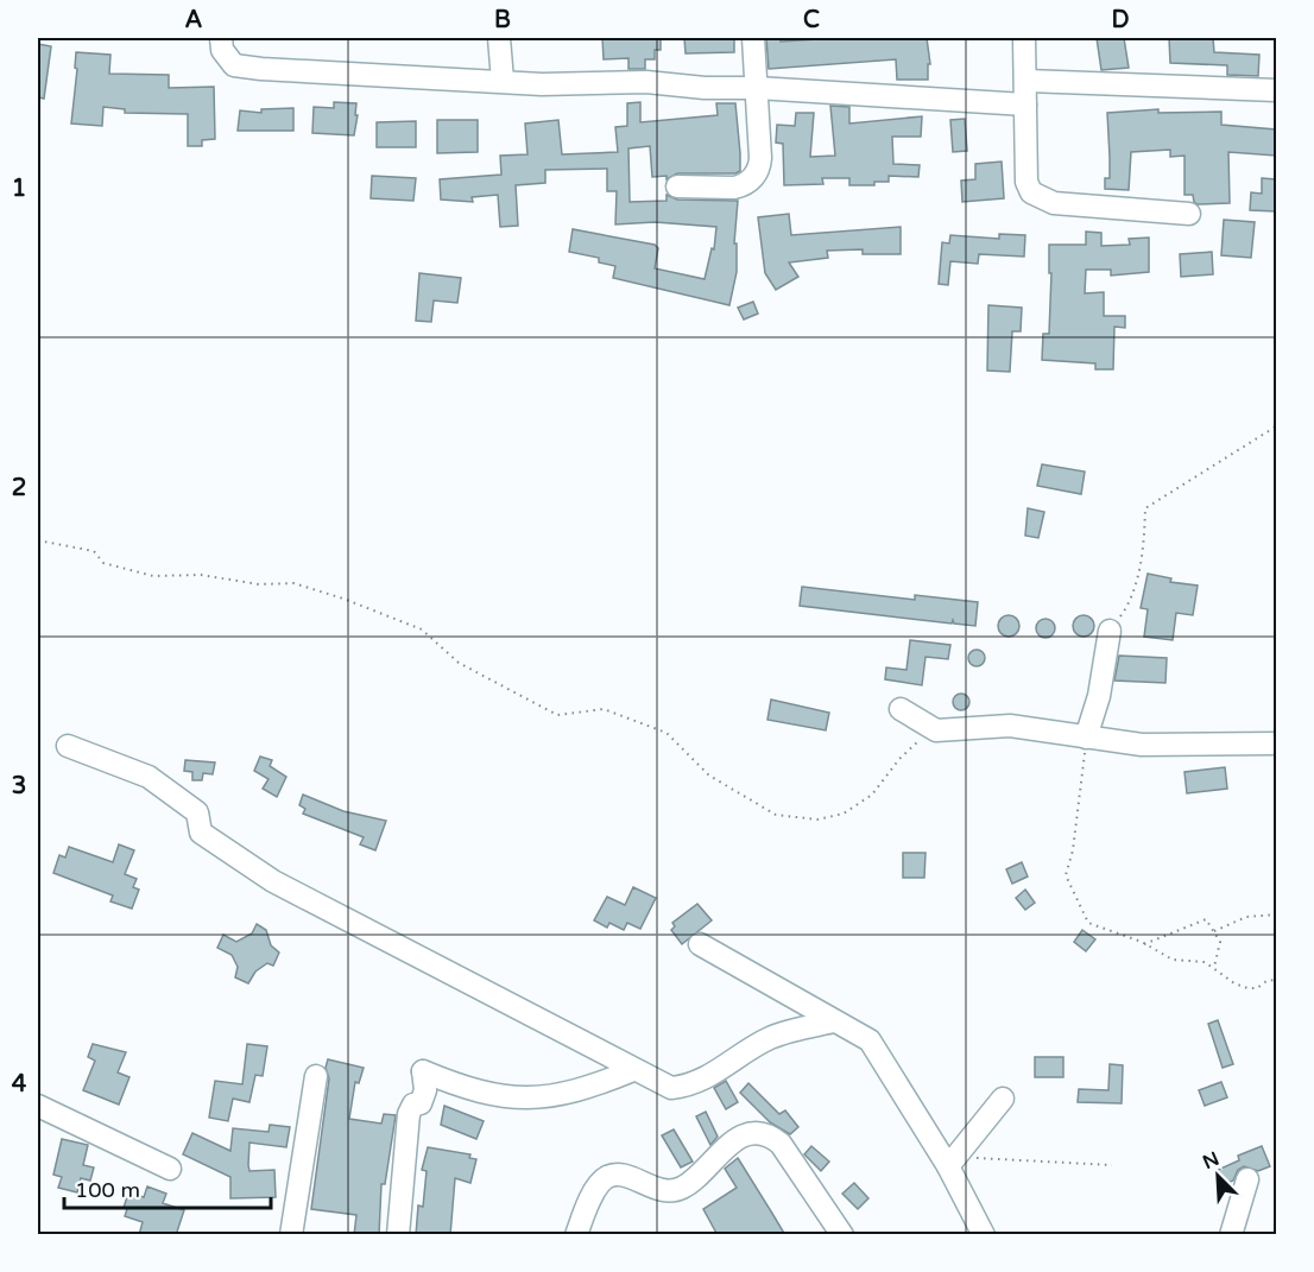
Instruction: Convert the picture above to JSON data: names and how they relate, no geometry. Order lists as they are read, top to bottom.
{
  "scale_bar": "100 m",
  "north": "top left",
  "grid": {
    "columns": [
      "A",
      "B",
      "C",
      "D"
    ],
    "rows": [
      "1",
      "2",
      "3",
      "4"
    ]
  }
}
